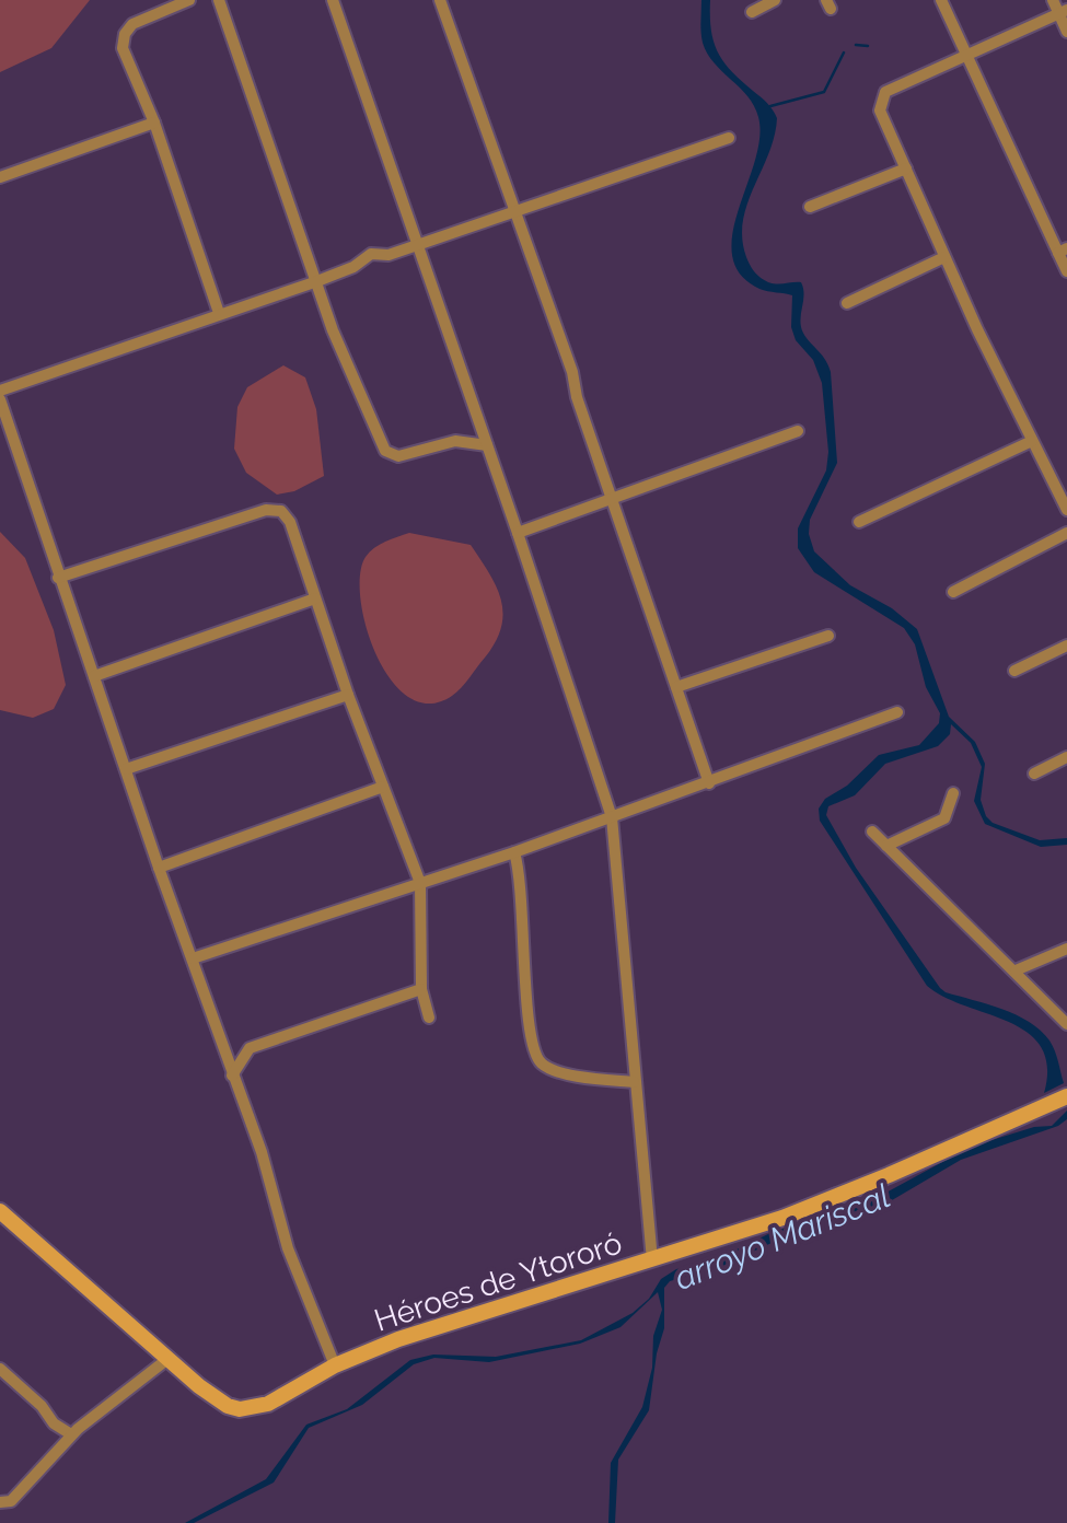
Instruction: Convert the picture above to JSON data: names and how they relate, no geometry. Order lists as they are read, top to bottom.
{
  "streets": {
    "main road": ["Héroes de Ytororó"]
  },
  "water": ["arroyo Mariscal"]
}
